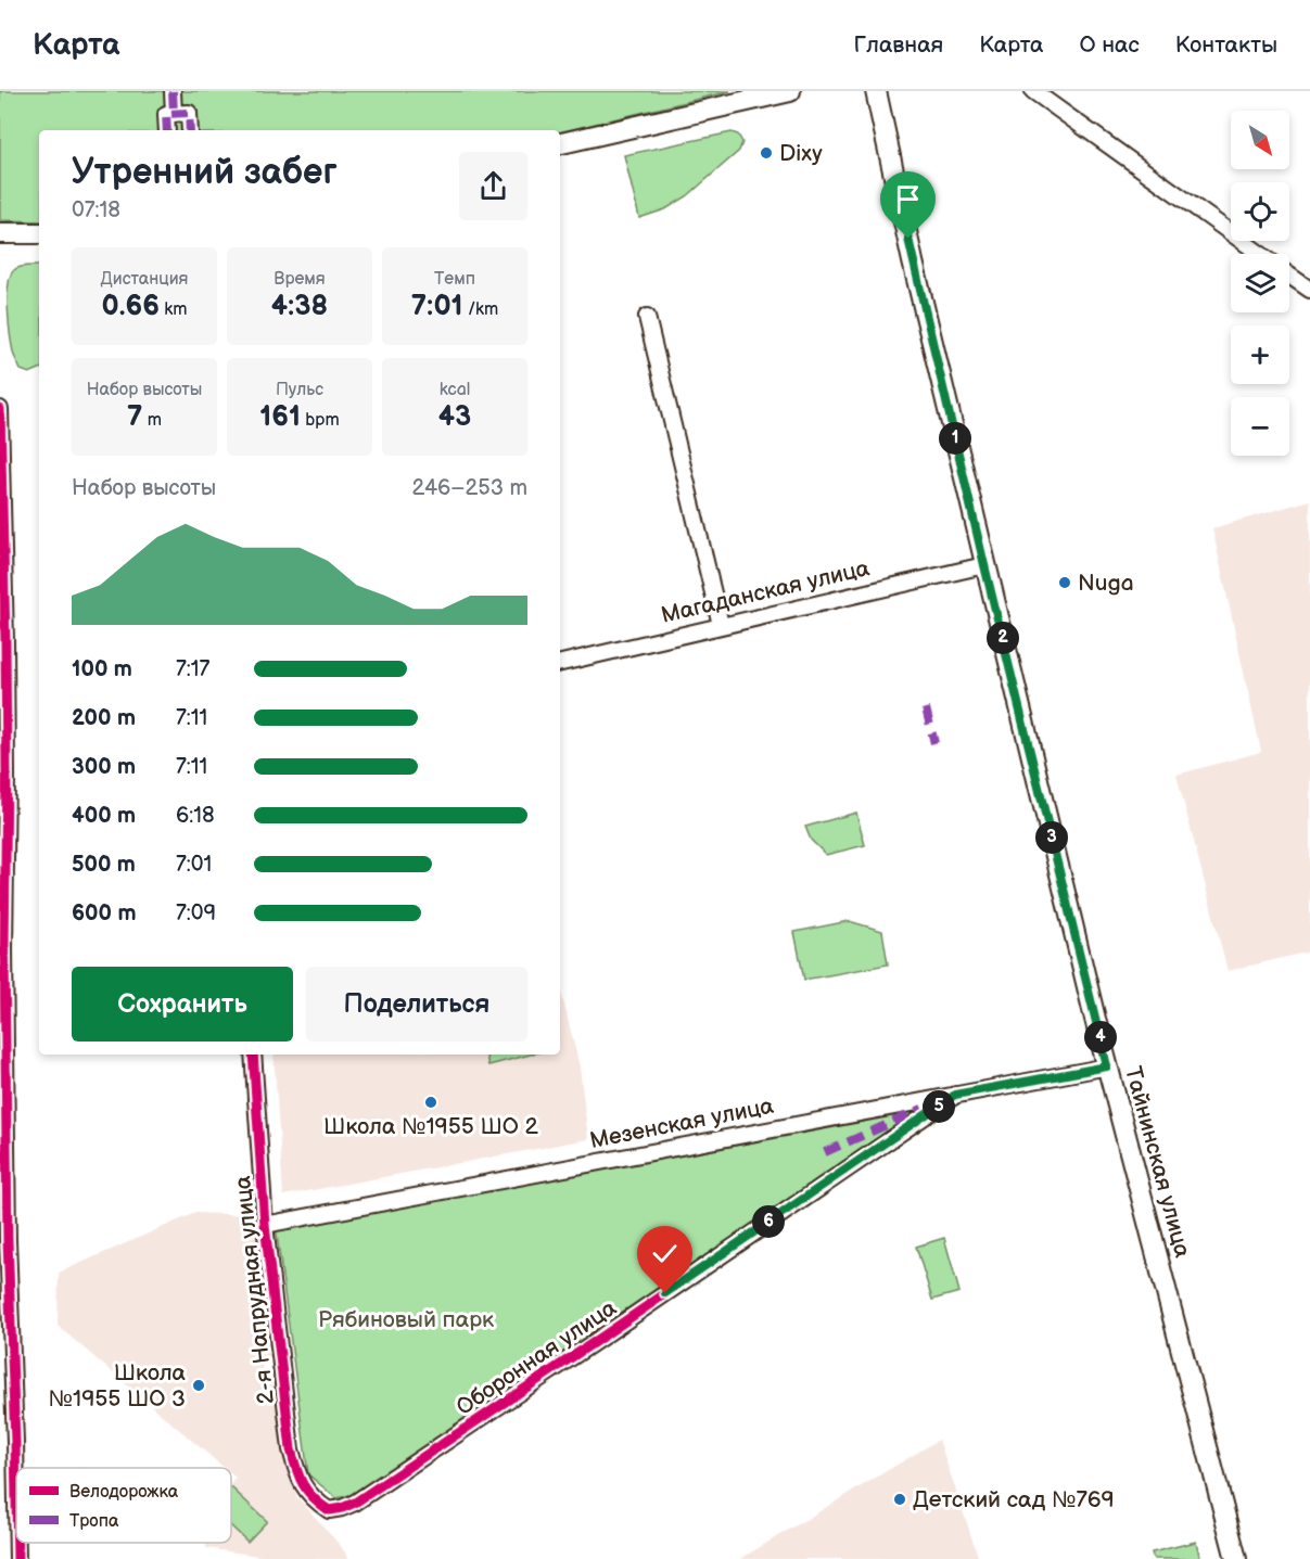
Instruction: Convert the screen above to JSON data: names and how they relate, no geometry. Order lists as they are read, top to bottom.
{
  "streets": {
    "main road": ["Тайнинская улица"],
    "street": [
      "Магаданская улица",
      "Мезенская улица",
      "2-я Напрудная улица",
      "Оборонная улица"
    ]
  },
  "crossings": [
    ["Магаданская улица", "Тайнинская улица"],
    ["Мезенская улица", "Тайнинская улица"],
    ["Мезенская улица", "2-я Напрудная улица"],
    ["Мезенская улица", "Оборонная улица"],
    ["2-я Напрудная улица", "Оборонная улица"]
  ],
  "parks": ["Рябиновый парк"],
  "places": [
    "Dixy",
    "Nuga",
    "Школа №1955 ШО 2",
    "Школа №1955 ШО 3",
    "Детский сад №769"
  ],
  "legend": ["Велодорожка", "Тропа"],
  "north": "bottom right",
  "page": {
    "header": "Карта",
    "nav": [
      "Главная",
      "Карта",
      "О нас",
      "Контакты"
    ],
    "map_buttons": ["+", "−"],
    "heading": ["Утренний забег", "07:18"],
    "stats": [
      ["Дистанция", "0.66 km"],
      ["Время", "4:38"],
      ["Темп", "7:01 /km"],
      ["Набор высоты", "7 m"],
      ["Пульс", "161 bpm"],
      ["kcal", "43"]
    ],
    "pins": [
      "1",
      "2",
      "3",
      "4",
      "5",
      "6"
    ],
    "chart": ["Набор высоты", "246–253 m"],
    "list": [
      {
        "name": "100 m",
        "note": "7:17"
      },
      {
        "name": "200 m",
        "note": "7:11"
      },
      {
        "name": "300 m",
        "note": "7:11"
      },
      {
        "name": "400 m",
        "note": "6:18"
      },
      {
        "name": "500 m",
        "note": "7:01"
      },
      {
        "name": "600 m",
        "note": "7:09"
      }
    ],
    "buttons": ["Сохранить", "Поделиться"]
  }
}
